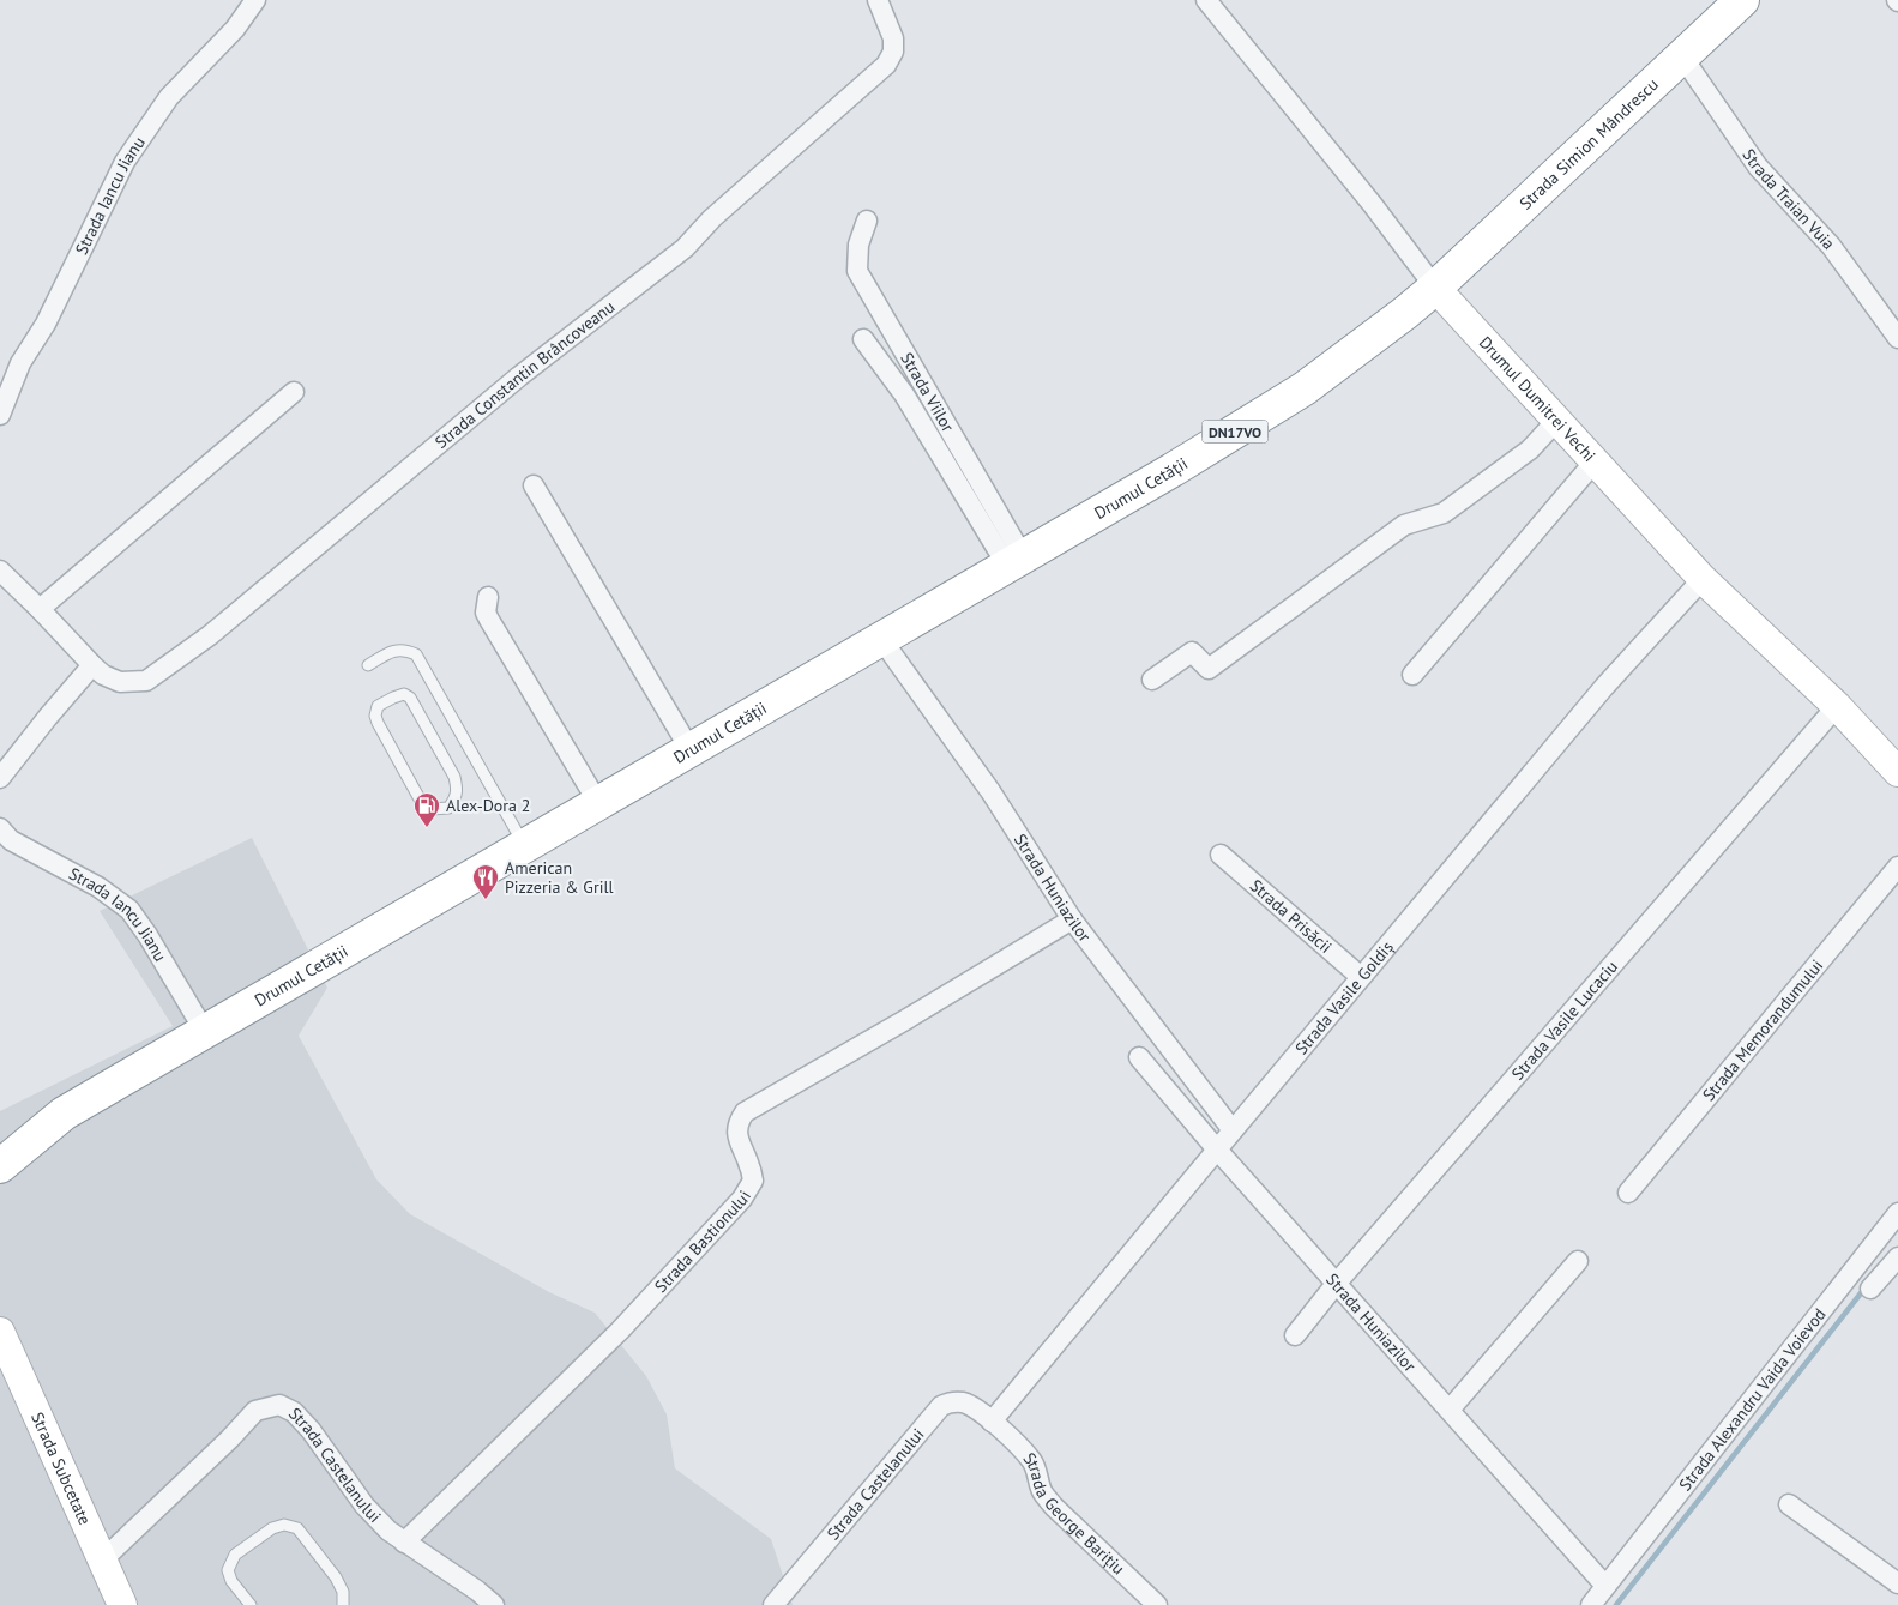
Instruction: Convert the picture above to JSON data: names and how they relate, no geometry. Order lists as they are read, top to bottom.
{
  "streets": {
    "highway": ["Strada Simion Mândrescu", "DN17VO", "Drumul Cetății"],
    "street": [
      "Strada Iancu Jianu",
      "Strada Traian Vuia",
      "Strada Constantin Brâncoveanu",
      "Strada Viilor",
      "Drumul Dumitrei Vechi",
      "Strada Huniazilor",
      "Strada Prisăcii",
      "Strada Vasile Goldiș",
      "Strada Vasile Lucaciu",
      "Strada Memorandumului",
      "Strada Bastionului",
      "Strada Alexandru Vaida Voievod",
      "Strada Castelanului",
      "Strada Subcetate",
      "Strada George Barițiu"
    ]
  },
  "crossings": [
    ["Strada Simion Mândrescu", "Strada Traian Vuia"],
    ["Strada Simion Mândrescu", "Drumul Dumitrei Vechi"],
    ["Strada Simion Mândrescu", "Drumul Cetății"],
    ["Strada Iancu Jianu", "Drumul Cetății"],
    ["Strada Viilor", "Drumul Cetății"],
    ["Drumul Dumitrei Vechi", "Drumul Cetății"],
    ["Drumul Dumitrei Vechi", "Strada Vasile Goldiș"],
    ["Drumul Dumitrei Vechi", "Strada Vasile Lucaciu"],
    ["Drumul Cetății", "Strada Huniazilor"],
    ["Strada Huniazilor", "Strada Vasile Goldiș"],
    ["Strada Huniazilor", "Strada Vasile Lucaciu"],
    ["Strada Huniazilor", "Strada Bastionului"],
    ["Strada Huniazilor", "Strada Alexandru Vaida Voievod"],
    ["Strada Prisăcii", "Strada Vasile Goldiș"],
    ["Strada Vasile Goldiș", "Strada Castelanului"],
    ["Strada Vasile Goldiș", "Strada George Barițiu"],
    ["Strada Bastionului", "Strada Castelanului"],
    ["Strada Castelanului", "Strada Subcetate"],
    ["Strada Castelanului", "Strada George Barițiu"]
  ],
  "places": {
    "fuel station": ["Alex-Dora 2"],
    "restaurant": ["American Pizzeria & Grill"]
  }
}
